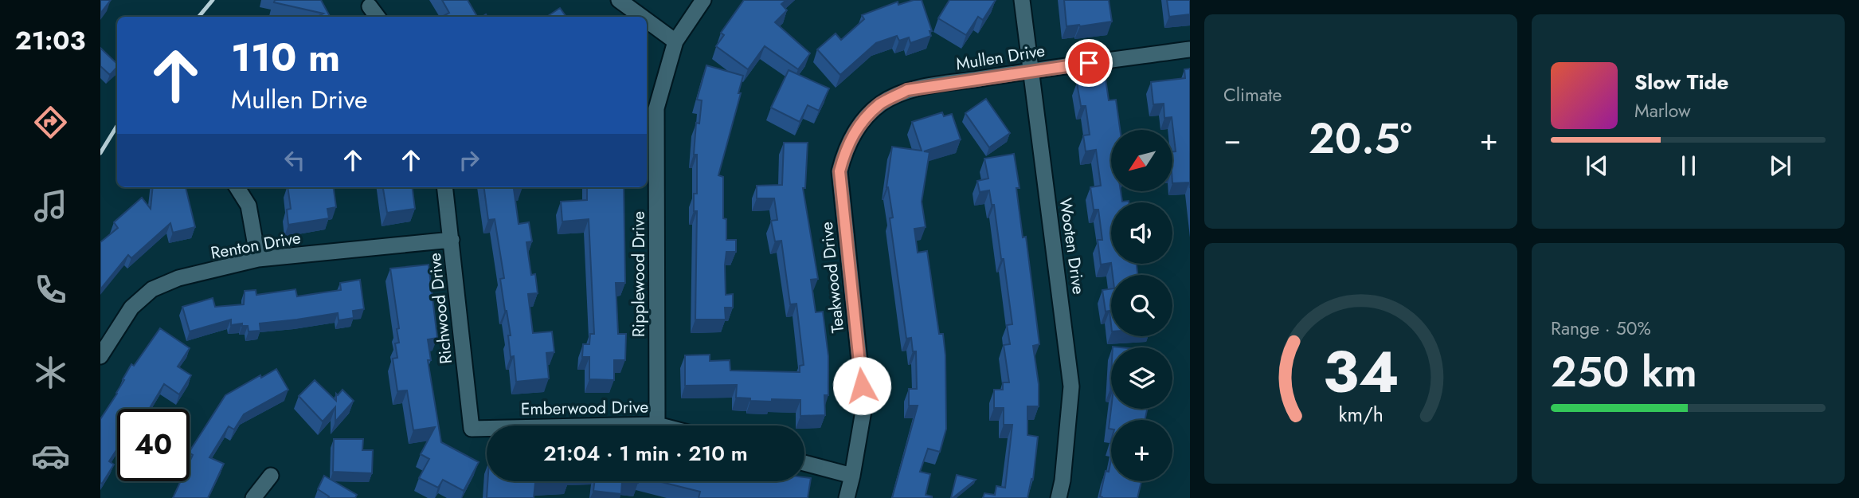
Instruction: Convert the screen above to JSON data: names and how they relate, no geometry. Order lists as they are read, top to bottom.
{
  "streets": {
    "street": [
      "Mullen Drive",
      "Renton Drive",
      "Wooten Drive",
      "Ripplewood Drive",
      "Teakwood Drive",
      "Richwood Drive",
      "Emberwood Drive"
    ]
  },
  "crossings": [
    ["Mullen Drive", "Wooten Drive"],
    ["Mullen Drive", "Teakwood Drive"],
    ["Renton Drive", "Richwood Drive"],
    ["Ripplewood Drive", "Emberwood Drive"],
    ["Richwood Drive", "Emberwood Drive"]
  ],
  "north": "bottom left",
  "page": {
    "tabs": "21:03",
    "tile": [
      "Climate",
      ["Range · 50%", "250 km"]
    ],
    "turn": ["110 m", "Mullen Drive"],
    "song": ["Slow Tide", "Marlow"],
    "heat": ["−", "20.5°", "+"],
    "map_buttons": "+",
    "limit": "40",
    "trip": "21:04 · 1 min · 210 m",
    "gauge": ["34", "km/h"]
  }
}
